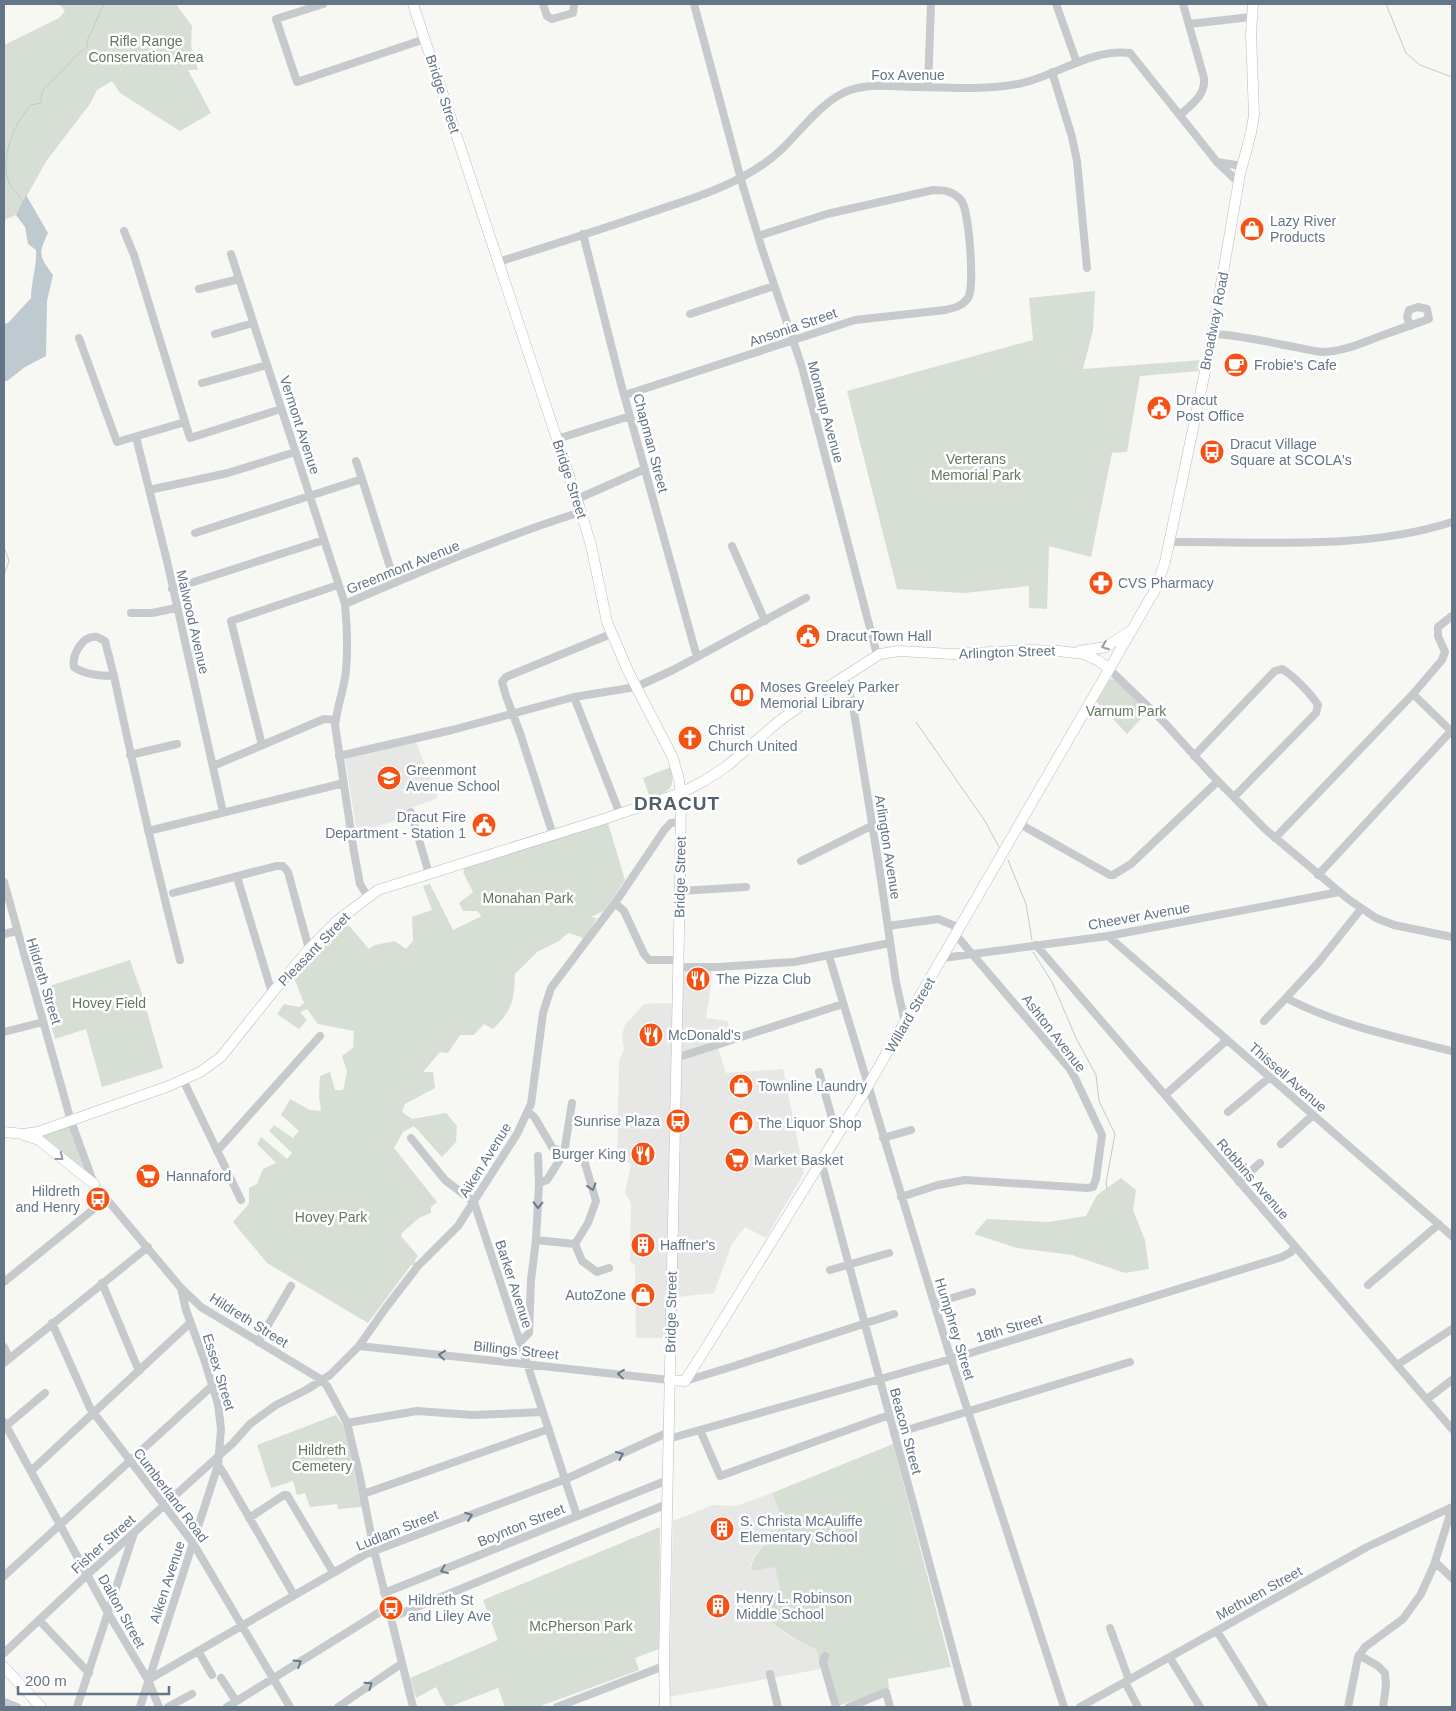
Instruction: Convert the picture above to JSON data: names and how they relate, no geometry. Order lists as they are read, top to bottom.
{
  "streets": {
    "main road": [
      "Bridge Street",
      "Broadway Road",
      "Arlington Street",
      "Pleasant Street",
      "Willard Street"
    ],
    "street": [
      "Fox Avenue",
      "Ansonia Street",
      "Montaup Avenue",
      "Vermont Avenue",
      "Chapman Street",
      "Greenmont Avenue",
      "Malwood Avenue",
      "Arlington Avenue",
      "Cheever Avenue",
      "Hildreth Street",
      "Ashton Avenue",
      "Thissell Avenue",
      "Aiken Avenue",
      "Robbins Avenue",
      "Barker Avenue",
      "18th Street",
      "Humphrey Street",
      "Billings Street",
      "Essex Street",
      "Beacon Street",
      "Cumberland Road",
      "Boynton Street",
      "Ludlam Street",
      "Fisher Street",
      "Methuen Street",
      "Dalton Street"
    ]
  },
  "crossings": [
    ["Fox Avenue", "Bridge Street"],
    ["Fox Avenue", "Broadway Road"],
    ["Fox Avenue", "Montaup Avenue"],
    ["Fox Avenue", "Chapman Street"],
    ["Bridge Street", "Greenmont Avenue"],
    ["Bridge Street", "Arlington Street"],
    ["Bridge Street", "Pleasant Street"],
    ["Bridge Street", "Aiken Avenue"],
    ["Bridge Street", "18th Street"],
    ["Bridge Street", "Billings Street"],
    ["Bridge Street", "Boynton Street"],
    ["Bridge Street", "Ludlam Street"],
    ["Broadway Road", "Willard Street"],
    ["Ansonia Street", "Montaup Avenue"],
    ["Ansonia Street", "Chapman Street"],
    ["Montaup Avenue", "Arlington Street"],
    ["Vermont Avenue", "Greenmont Avenue"],
    ["Greenmont Avenue", "Pleasant Street"],
    ["Arlington Street", "Arlington Avenue"],
    ["Arlington Street", "Cheever Avenue"],
    ["Arlington Street", "Pleasant Street"],
    ["Arlington Street", "Willard Street"],
    ["Arlington Avenue", "Willard Street"],
    ["Cheever Avenue", "Willard Street"],
    ["Cheever Avenue", "Ashton Avenue"],
    ["Cheever Avenue", "Thissell Avenue"],
    ["Cheever Avenue", "Robbins Avenue"],
    ["Pleasant Street", "Hildreth Street"],
    ["Hildreth Street", "Aiken Avenue"],
    ["Hildreth Street", "Essex Street"],
    ["Hildreth Street", "Boynton Street"],
    ["Hildreth Street", "Ludlam Street"],
    ["Willard Street", "Ashton Avenue"],
    ["Willard Street", "Humphrey Street"],
    ["Willard Street", "Beacon Street"],
    ["Ashton Avenue", "Humphrey Street"],
    ["Aiken Avenue", "Barker Avenue"],
    ["Aiken Avenue", "Billings Street"],
    ["Aiken Avenue", "Essex Street"],
    ["Aiken Avenue", "Cumberland Road"],
    ["Aiken Avenue", "Ludlam Street"],
    ["Aiken Avenue", "Fisher Street"],
    ["Aiken Avenue", "Dalton Street"],
    ["Robbins Avenue", "18th Street"],
    ["Barker Avenue", "Billings Street"],
    ["Barker Avenue", "Boynton Street"],
    ["Barker Avenue", "Ludlam Street"],
    ["18th Street", "Humphrey Street"],
    ["18th Street", "Beacon Street"],
    ["18th Street", "Ludlam Street"],
    ["Essex Street", "Fisher Street"],
    ["Cumberland Road", "Ludlam Street"],
    ["Cumberland Road", "Fisher Street"],
    ["Ludlam Street", "Dalton Street"],
    ["Fisher Street", "Dalton Street"]
  ],
  "districts": ["DRACUT"],
  "parks": [
    "Rifle Range Conservation Area",
    "Verterans Memorial Park",
    "Varnum Park",
    "Monahan Park",
    "Hovey Field",
    "Hovey Park",
    "Hildreth Cemetery",
    "McPherson Park"
  ],
  "places": {
    "shop": [
      "Lazy River Products",
      "Townline Laundry",
      "The Liquor Shop",
      "AutoZone"
    ],
    "cafe": ["Frobie's Cafe"],
    "public building": ["Dracut Post Office", "Dracut Town Hall", "Dracut Fire Department - Station 1"],
    "bus stop": [
      "Dracut Village Square at SCOLA's",
      "Sunrise Plaza",
      "Hildreth and Henry",
      "Hildreth St and Liley Ave"
    ],
    "pharmacy": ["CVS Pharmacy"],
    "library": ["Moses Greeley Parker Memorial Library"],
    "church": ["Christ Church United"],
    "school or university": ["Greenmont Avenue School"],
    "restaurant": ["The Pizza Club", "McDonald's", "Burger King"],
    "supermarket": ["Market Basket", "Hannaford"],
    "building": ["Haffner's", "S. Christa McAuliffe Elementary School", "Henry L. Robinson Middle School"]
  },
  "scale_bar": "200 m"
}
